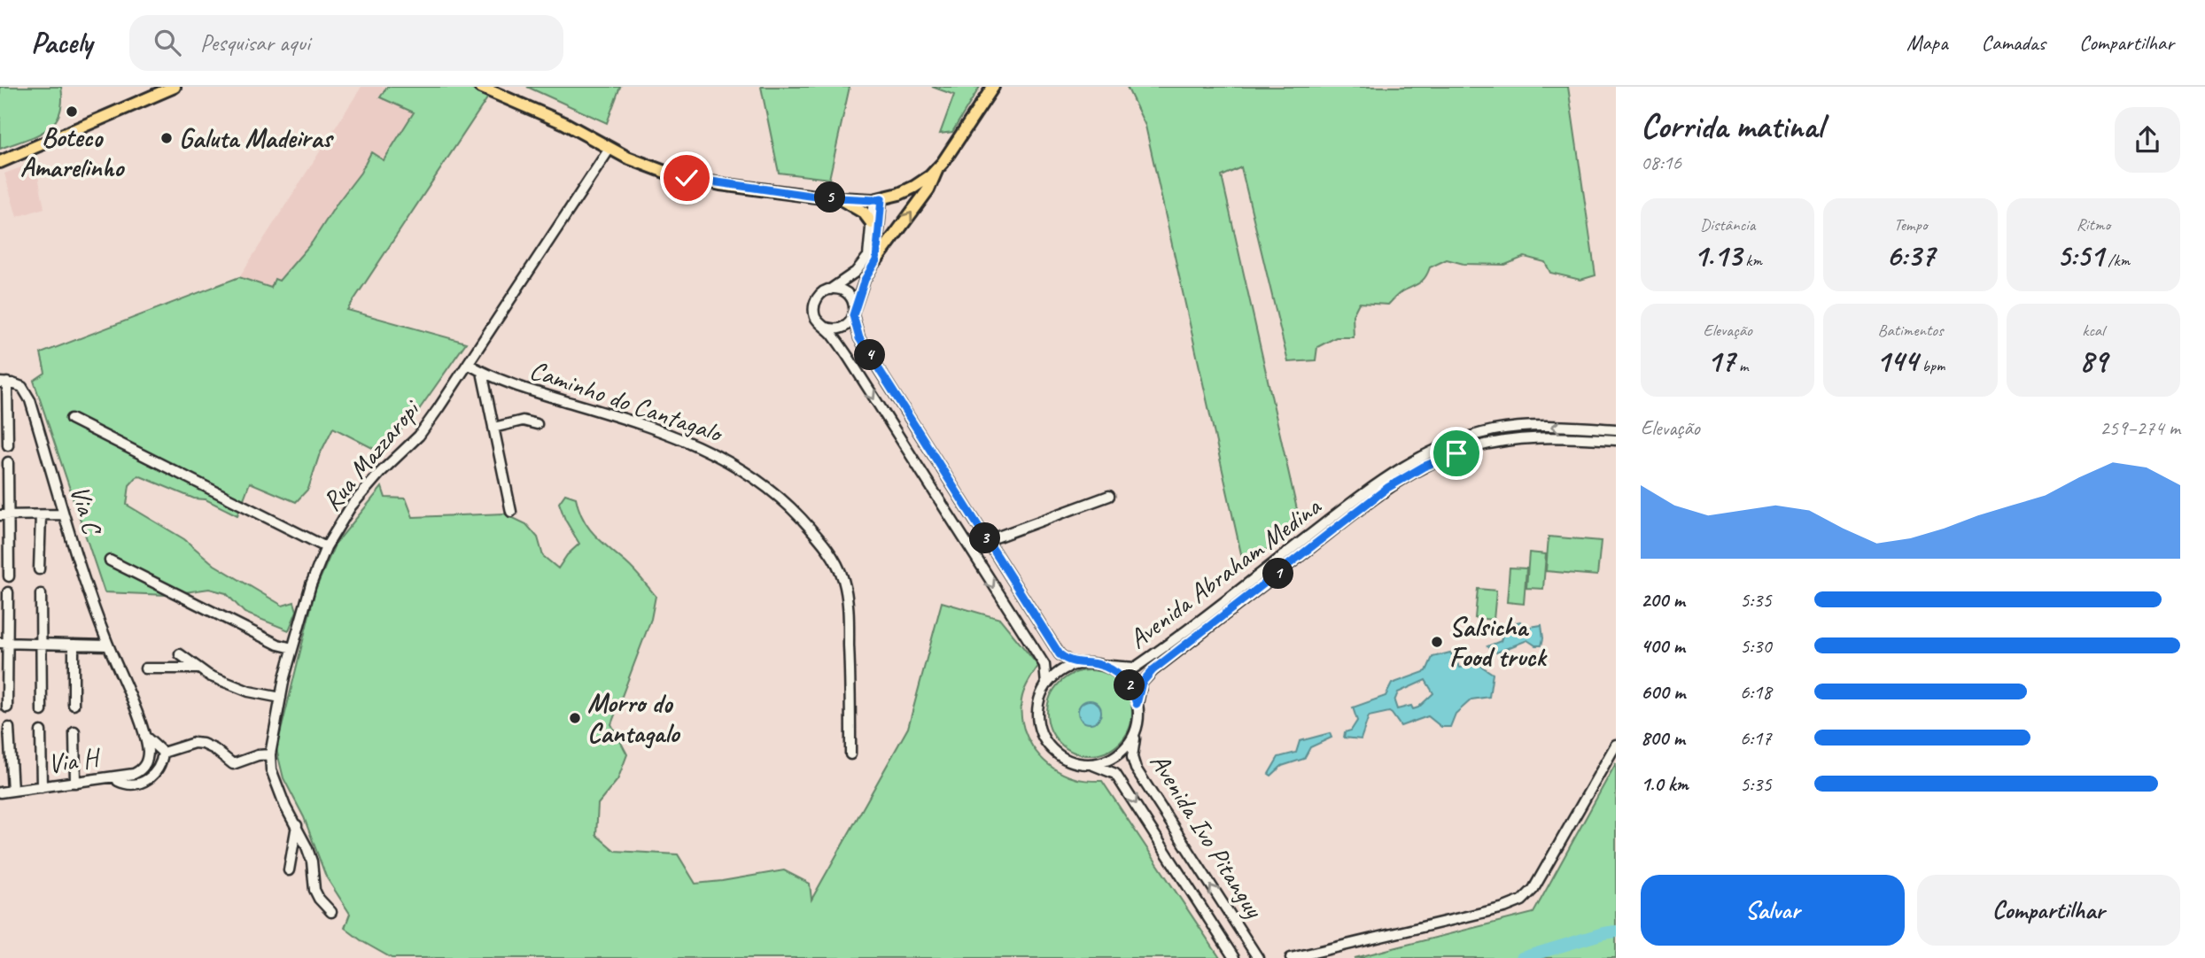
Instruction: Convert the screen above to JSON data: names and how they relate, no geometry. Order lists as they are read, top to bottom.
{
  "streets": {
    "street": [
      "Caminho do Cantagalo",
      "Rua Mazzaropi",
      "Via C",
      "Avenida Abraham Medina",
      "Via H",
      "Avenida Ivo Pitanguy"
    ]
  },
  "crossings": [
    ["Caminho do Cantagalo", "Rua Mazzaropi"],
    ["Via C", "Via H"],
    ["Avenida Abraham Medina", "Avenida Ivo Pitanguy"]
  ],
  "places": [
    "Boteco Amarelinho",
    "Galuta Madeiras",
    "Salsicha Food truck",
    "Morro do Cantagalo"
  ],
  "page": {
    "header": "Pacely",
    "search": "Pesquisar aqui",
    "nav": ["Mapa", "Camadas", "Compartilhar"],
    "heading": ["Corrida matinal", "08:16"],
    "pins": [
      "5",
      "4",
      "3",
      "1",
      "2"
    ],
    "stats": [
      ["Distância", "1.13 km"],
      ["Tempo", "6:37"],
      ["Ritmo", "5:51 /km"],
      ["Elevação", "17 m"],
      ["Batimentos", "144 bpm"],
      ["kcal", "89"]
    ],
    "chart": ["Elevação", "259–274 m"],
    "list": [
      {
        "name": "200 m",
        "note": "5:35"
      },
      {
        "name": "400 m",
        "note": "5:30"
      },
      {
        "name": "600 m",
        "note": "6:18"
      },
      {
        "name": "800 m",
        "note": "6:17"
      },
      {
        "name": "1.0 km",
        "note": "5:35"
      }
    ],
    "buttons": ["Salvar", "Compartilhar"]
  }
}
